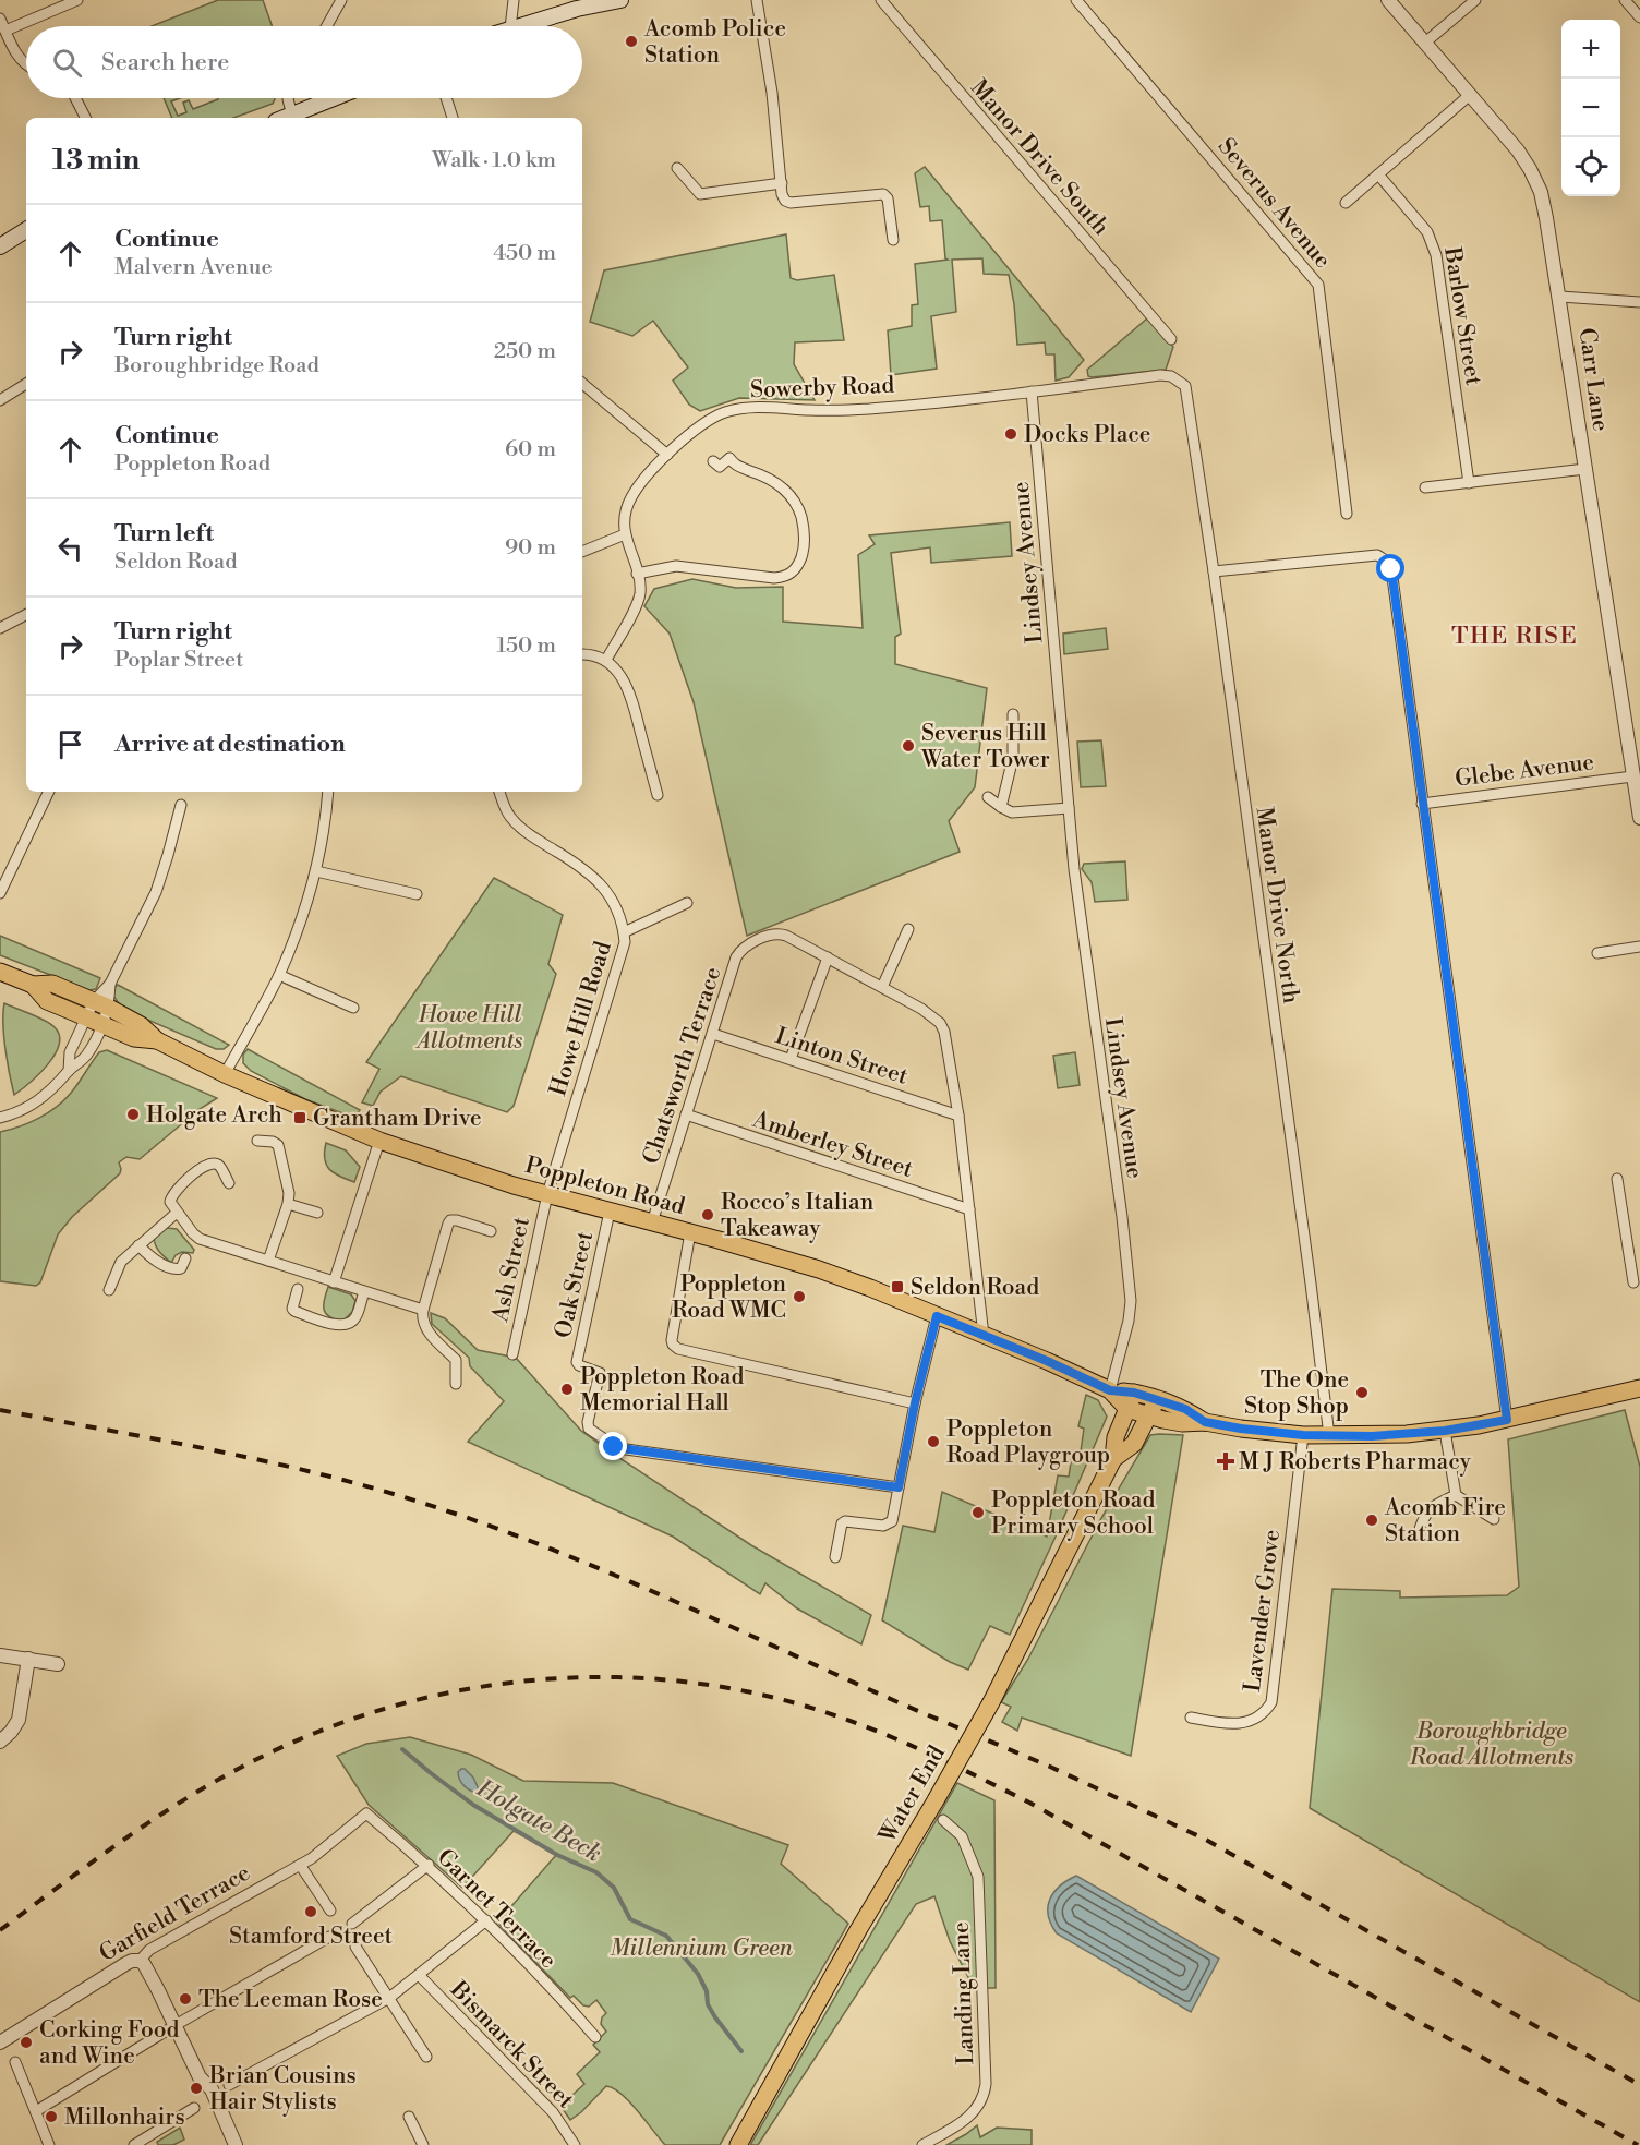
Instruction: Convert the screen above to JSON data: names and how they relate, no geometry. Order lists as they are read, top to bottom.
{
  "streets": {
    "main road": ["Poppleton Road", "Water End"],
    "street": [
      "Manor Drive South",
      "Severus Avenue",
      "Barlow Street",
      "Carr Lane",
      "Sowerby Road",
      "Lindsey Avenue",
      "Glebe Avenue",
      "Manor Drive North",
      "Howe Hill Road",
      "Linton Street",
      "Chatsworth Terrace",
      "Amberley Street",
      "Ash Street",
      "Oak Street",
      "Lavender Grove",
      "Garnet Terrace",
      "Garfield Terrace",
      "Landing Lane",
      "Bismarck Street"
    ]
  },
  "crossings": [
    ["Carr Lane", "Glebe Avenue"],
    ["Sowerby Road", "Lindsey Avenue"],
    ["Sowerby Road", "Manor Drive North"],
    ["Lindsey Avenue", "Poppleton Road"],
    ["Howe Hill Road", "Poppleton Road"],
    ["Howe Hill Road", "Ash Street"],
    ["Linton Street", "Chatsworth Terrace"],
    ["Chatsworth Terrace", "Amberley Street"],
    ["Chatsworth Terrace", "Poppleton Road"],
    ["Poppleton Road", "Ash Street"],
    ["Poppleton Road", "Oak Street"],
    ["Garnet Terrace", "Garfield Terrace"]
  ],
  "districts": ["THE RISE"],
  "water": ["Holgate Beck"],
  "parks": ["Howe Hill Allotments", "Boroughbridge Road Allotments", "Millennium Green"],
  "places": {
    "other": [
      "Acomb Police Station",
      "Docks Place",
      "Severus Hill Water Tower",
      "Holgate Arch",
      "Rocco’s Italian Takeaway",
      "Poppleton Road WMC",
      "Poppleton Road Memorial Hall",
      "The One Stop Shop",
      "Poppleton Road Playgroup",
      "Poppleton Road Primary School",
      "Acomb Fire Station",
      "Stamford Street",
      "The Leeman Rose",
      "Corking Food and Wine",
      "Brian Cousins Hair Stylists",
      "Millonhairs"
    ],
    "transit": ["Grantham Drive", "Seldon Road"],
    "health": ["M J Roberts Pharmacy"]
  },
  "page": {
    "map_buttons": ["+", "−"],
    "search": "Search here",
    "heading": ["13 min", "Walk · 1.0 km"],
    "list": [
      ["Continue", "Malvern Avenue", "450 m"],
      ["Turn right", "Boroughbridge Road", "250 m"],
      ["Continue", "Poppleton Road", "60 m"],
      ["Turn left", "Seldon Road", "90 m"],
      ["Turn right", "Poplar Street", "150 m"],
      "Arrive at destination"
    ]
  }
}
